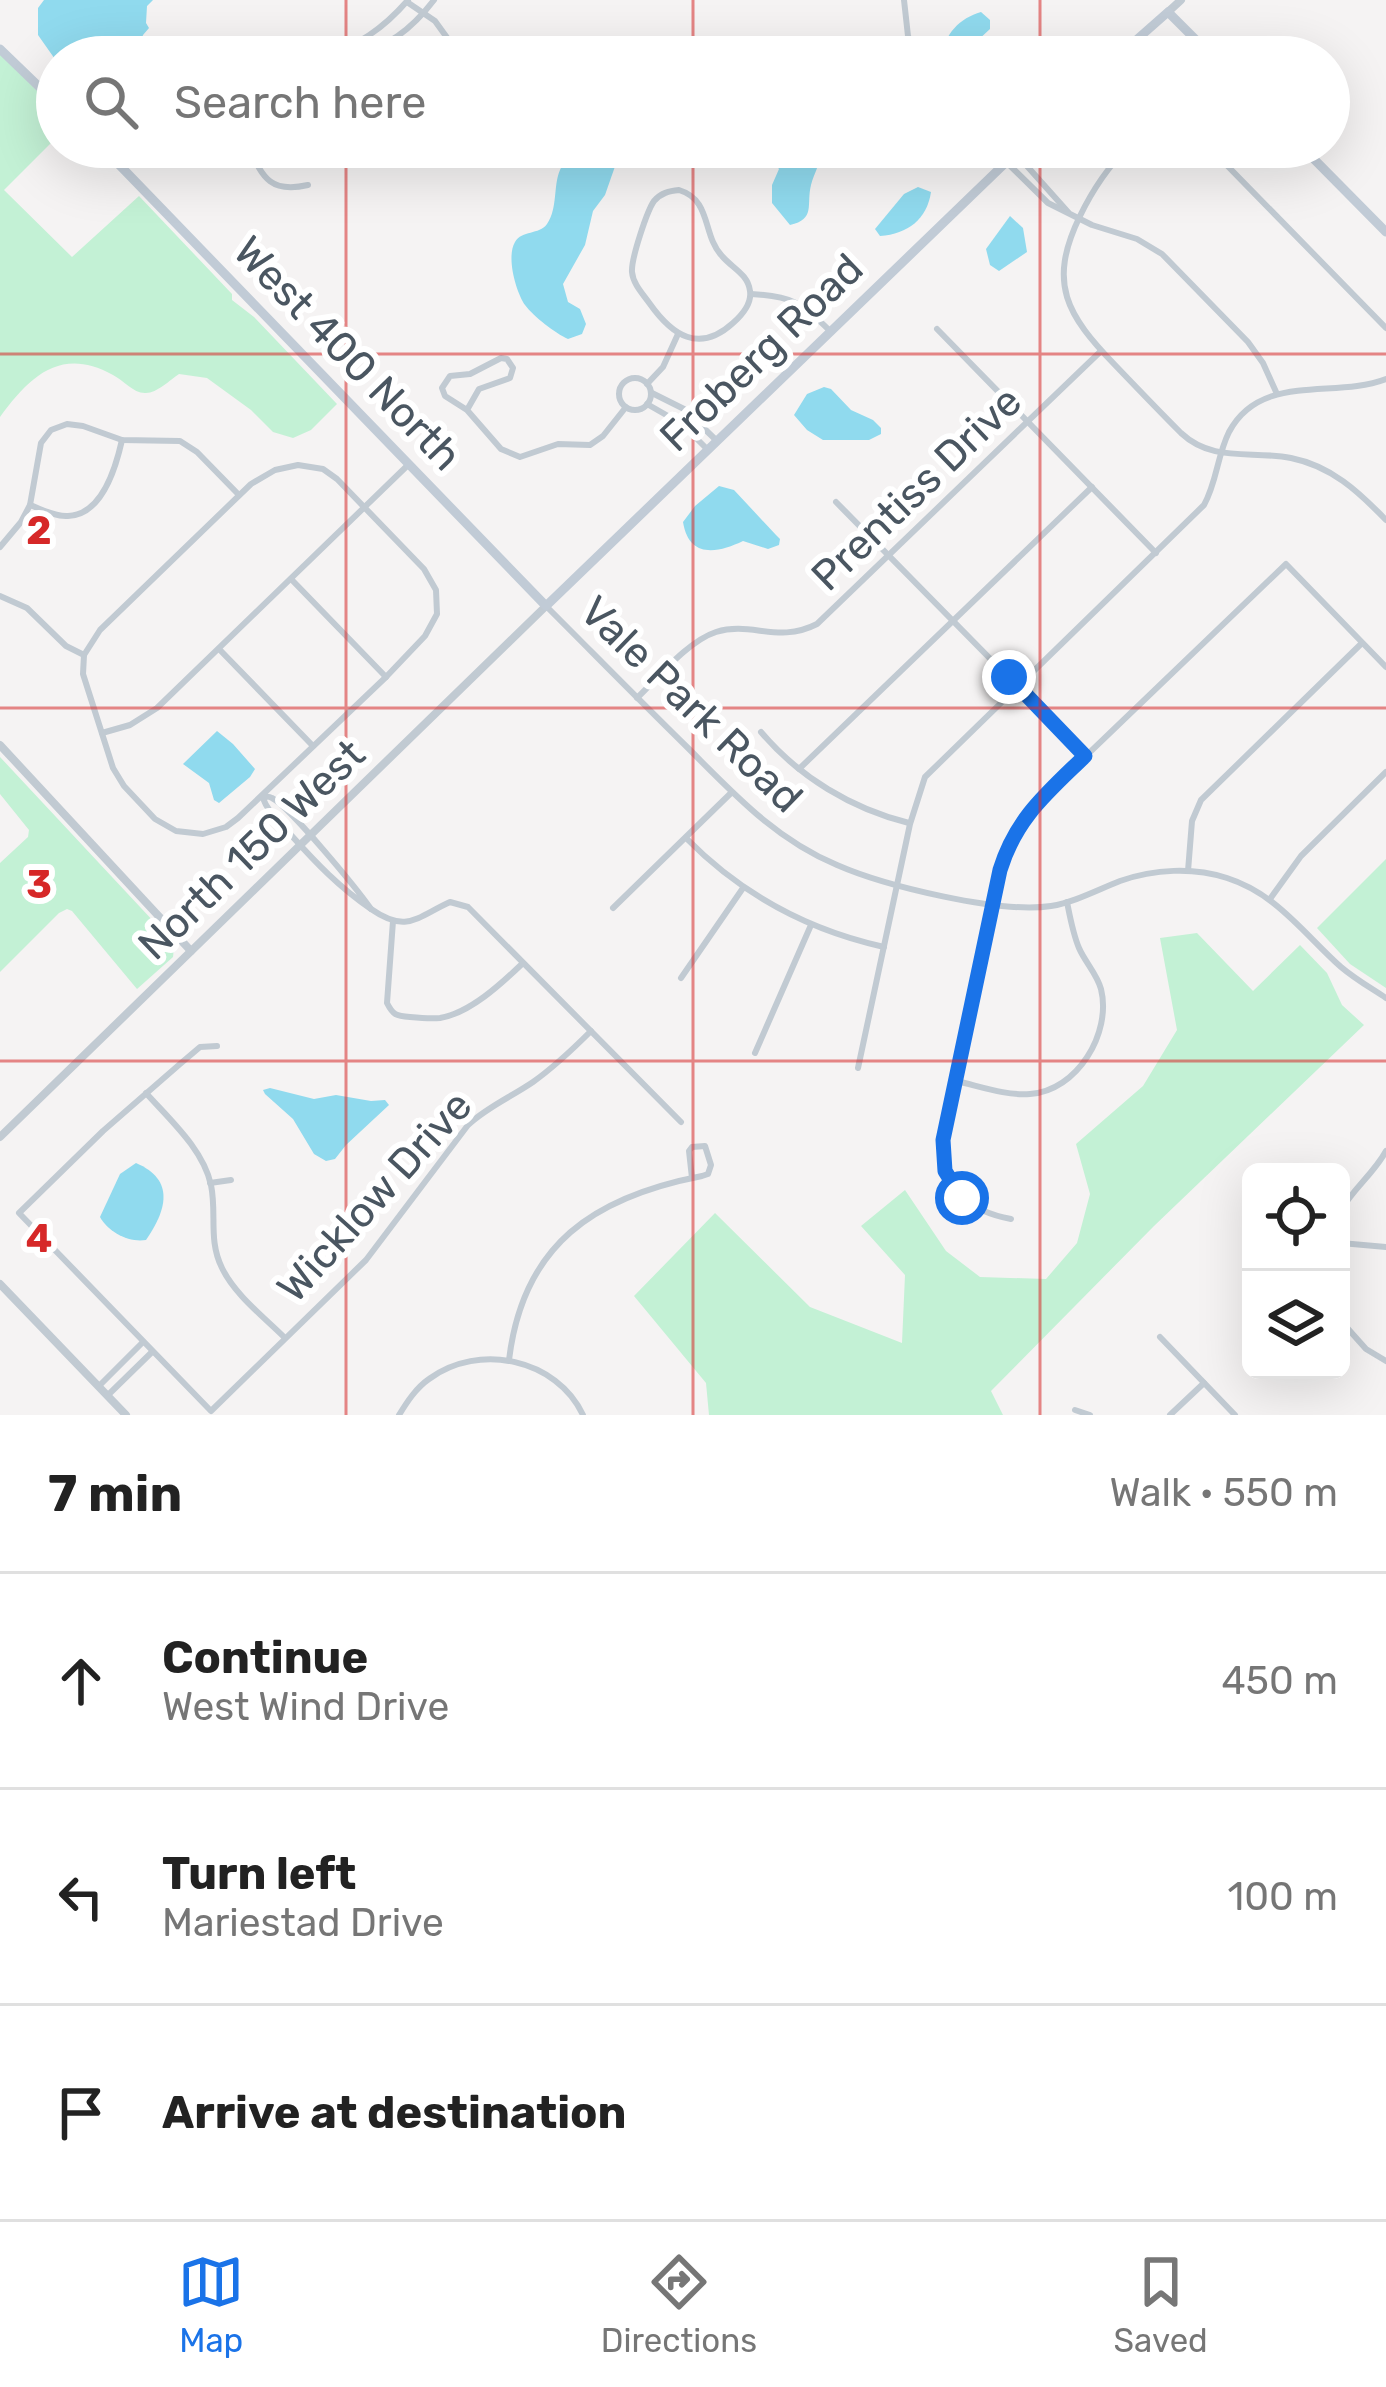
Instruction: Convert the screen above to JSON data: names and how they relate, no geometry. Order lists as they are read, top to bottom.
{
  "streets": {
    "main road": ["Froberg Road", "West 400 North"],
    "street": [
      "Prentiss Drive",
      "Vale Park Road",
      "North 150 West",
      "Wicklow Drive"
    ]
  },
  "crossings": [
    ["Froberg Road", "West 400 North"],
    ["Froberg Road", "Vale Park Road"],
    ["Froberg Road", "North 150 West"],
    ["West 400 North", "Vale Park Road"],
    ["West 400 North", "North 150 West"],
    ["Prentiss Drive", "Vale Park Road"],
    ["Vale Park Road", "North 150 West"]
  ],
  "page": {
    "search": "Search here",
    "heading": ["7 min", "Walk · 550 m"],
    "list": [
      ["Continue", "West Wind Drive", "450 m"],
      ["Turn left", "Mariestad Drive", "100 m"],
      "Arrive at destination"
    ],
    "nav": ["Map", "Directions", "Saved"]
  },
  "grid": {
    "rows": ["2", "3", "4"]
  }
}
